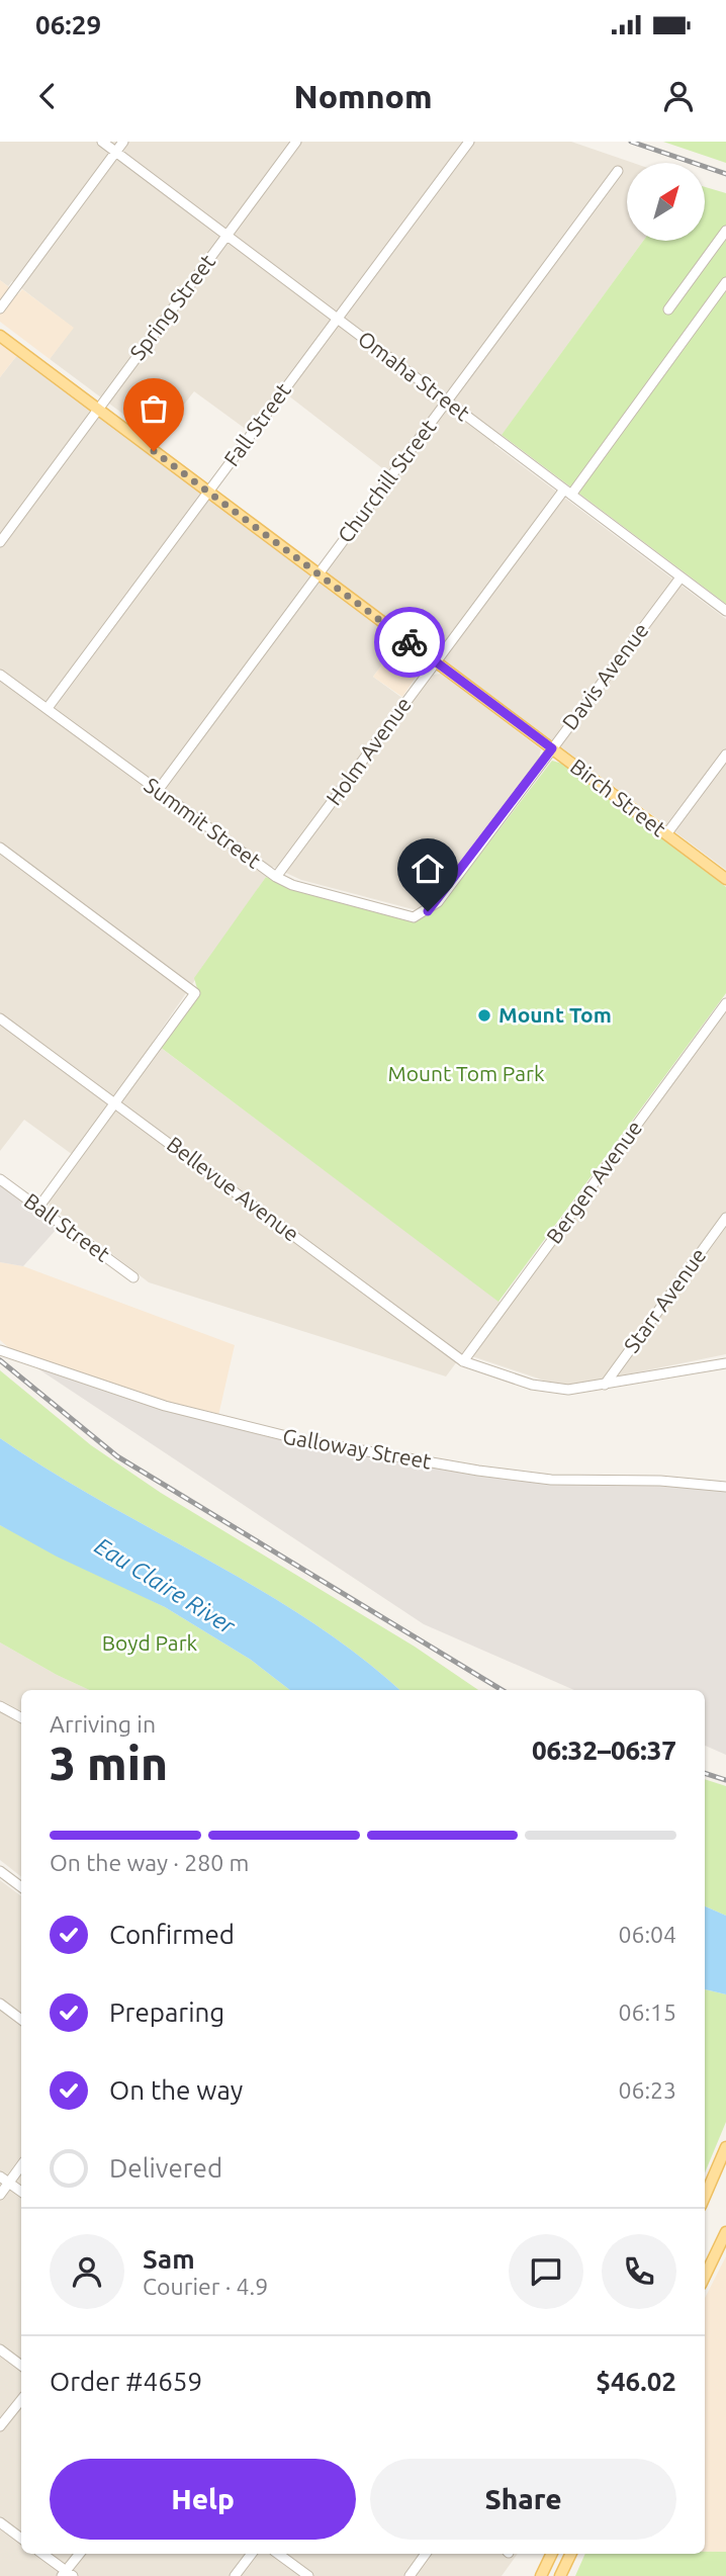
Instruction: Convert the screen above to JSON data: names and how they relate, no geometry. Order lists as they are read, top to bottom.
{
  "streets": {
    "main road": ["Birch Street"],
    "street": [
      "Spring Street",
      "Omaha Street",
      "Fall Street",
      "Churchill Street",
      "Davis Avenue",
      "Holm Avenue",
      "Summit Street",
      "Bergen Avenue",
      "Bellevue Avenue",
      "Ball Street",
      "Starr Avenue",
      "Galloway Street"
    ]
  },
  "crossings": [
    ["Spring Street", "Omaha Street"],
    ["Spring Street", "Birch Street"],
    ["Omaha Street", "Fall Street"],
    ["Omaha Street", "Churchill Street"],
    ["Omaha Street", "Davis Avenue"],
    ["Omaha Street", "Holm Avenue"],
    ["Fall Street", "Birch Street"],
    ["Fall Street", "Summit Street"],
    ["Churchill Street", "Birch Street"],
    ["Churchill Street", "Summit Street"],
    ["Davis Avenue", "Birch Street"],
    ["Davis Avenue", "Summit Street"],
    ["Holm Avenue", "Birch Street"],
    ["Holm Avenue", "Summit Street"],
    ["Bergen Avenue", "Bellevue Avenue"],
    ["Bellevue Avenue", "Starr Avenue"]
  ],
  "water": ["Eau Claire River"],
  "parks": ["Mount Tom Park", "Boyd Park"],
  "places": ["Mount Tom"],
  "north": "top right",
  "page": {
    "status": "06:29",
    "header": "Nomnom",
    "heading": ["3 min", "Arriving in", "06:32–06:37"],
    "panel": [
      "Sam",
      "Courier · 4.9",
      "Order #4659",
      "$46.02"
    ],
    "bar": "On the way · 280 m",
    "list": [
      ["Confirmed", "06:04"],
      ["Preparing", "06:15"],
      ["On the way", "06:23"],
      "Delivered"
    ],
    "buttons": ["Help", "Share"]
  }
}
